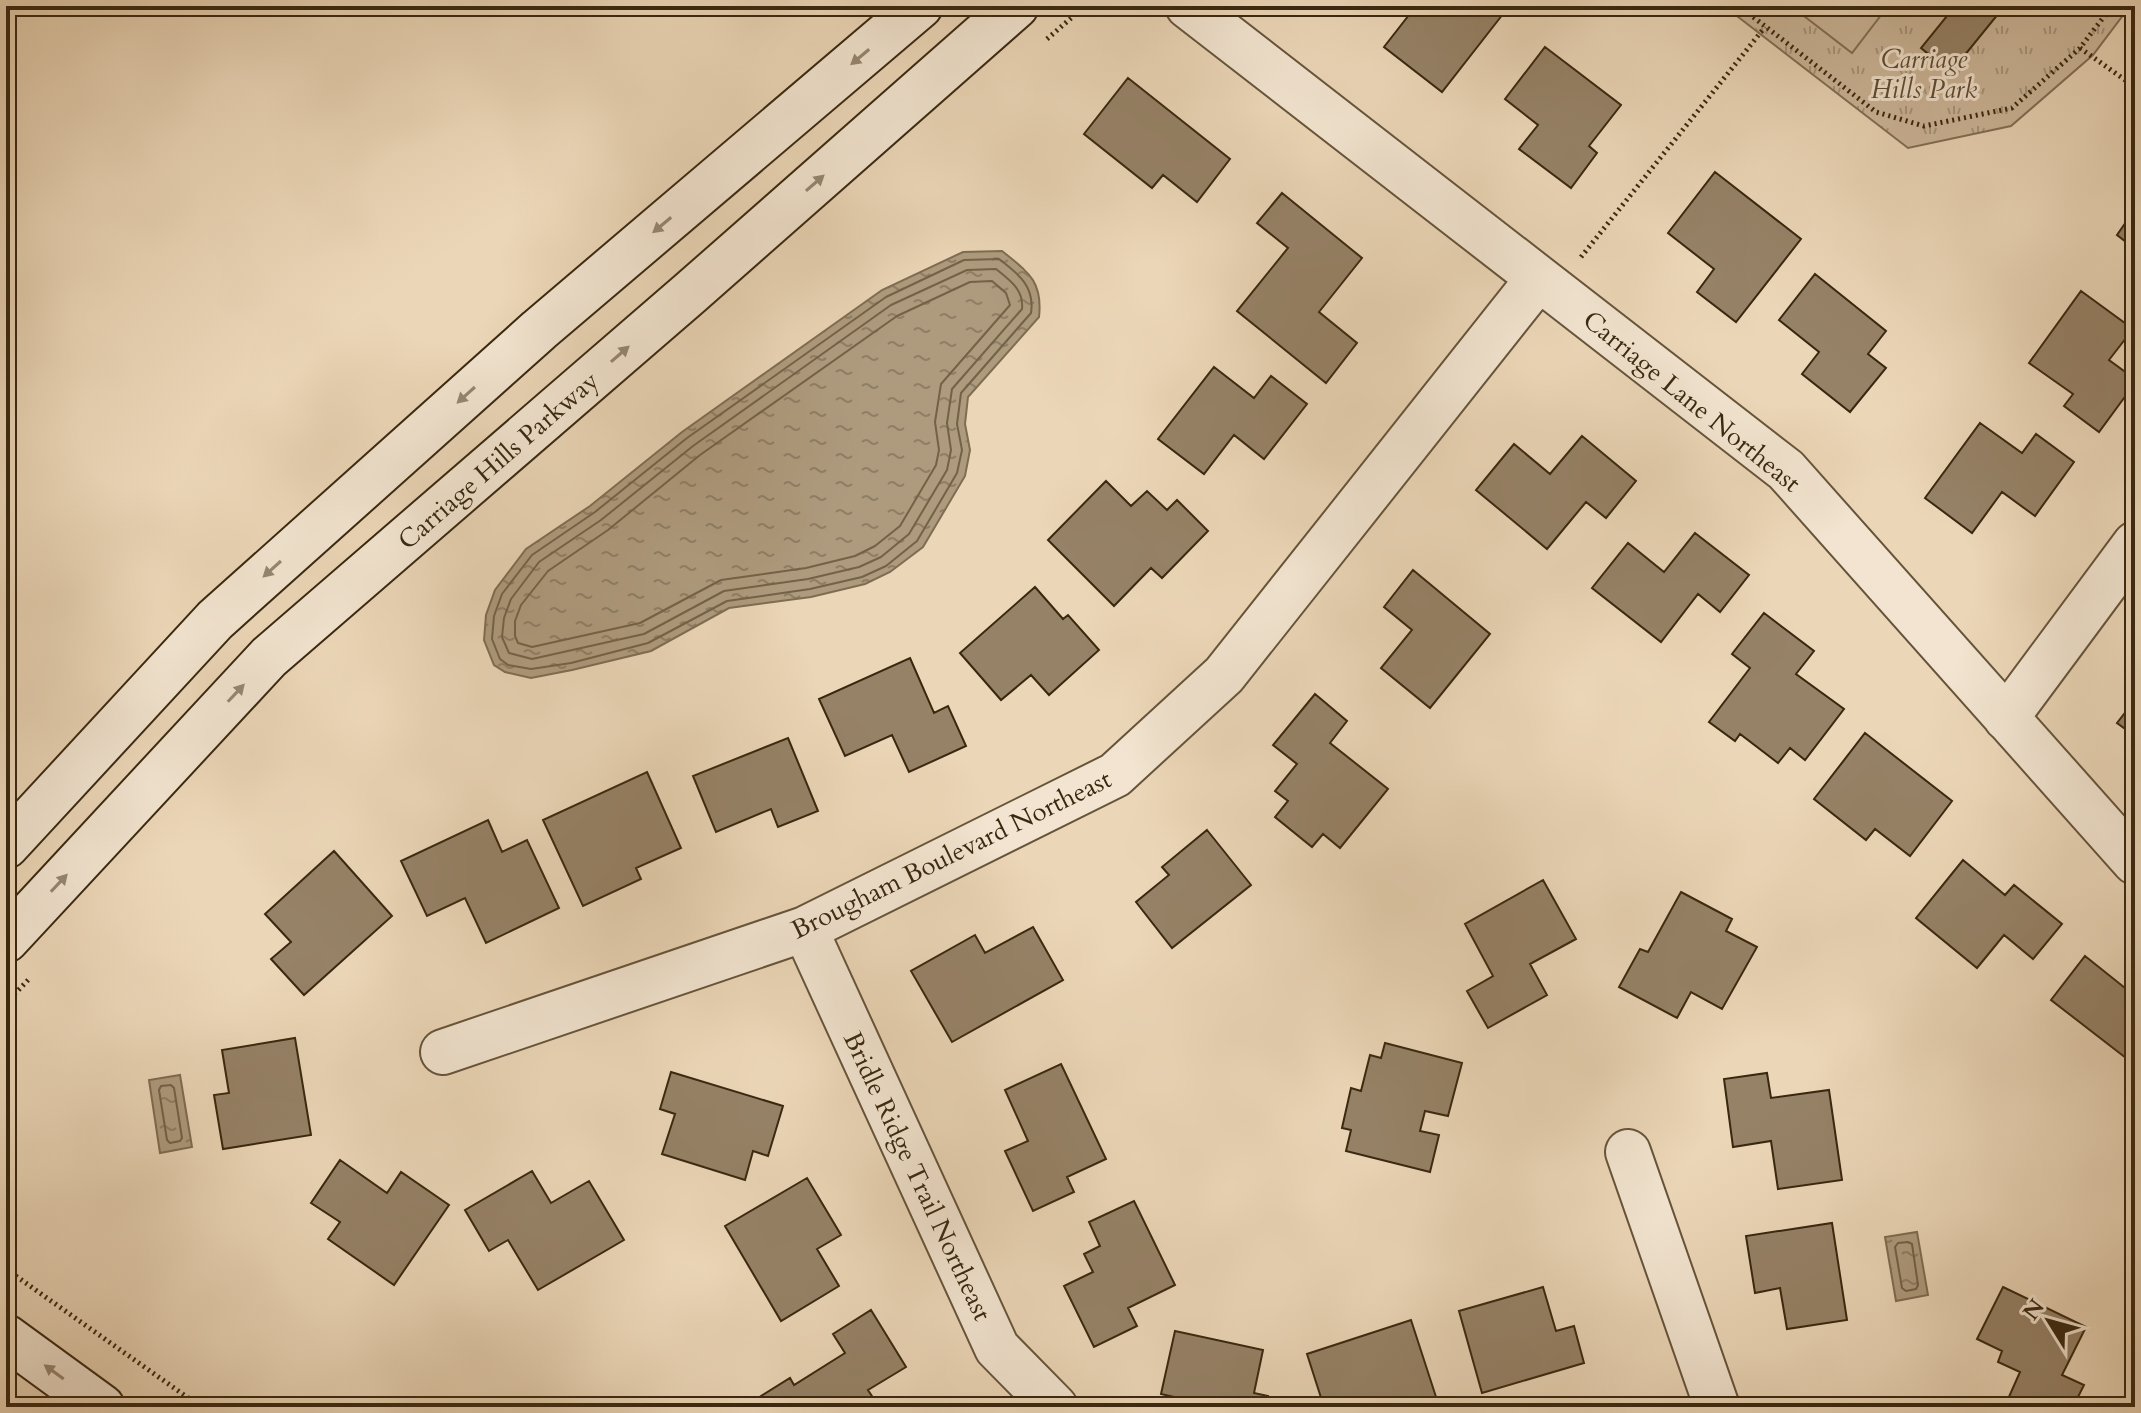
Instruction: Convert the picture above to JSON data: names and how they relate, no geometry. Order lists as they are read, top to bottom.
{
  "streets": {
    "street": [
      "Carriage Lane Northeast",
      "Carriage Hills Parkway",
      "Brougham Boulevard Northeast",
      "Bridle Ridge Trail Northeast"
    ]
  },
  "crossings": [
    ["Carriage Lane Northeast", "Brougham Boulevard Northeast"],
    ["Brougham Boulevard Northeast", "Bridle Ridge Trail Northeast"]
  ],
  "parks": ["Carriage Hills Park"],
  "north": "top left"
}
